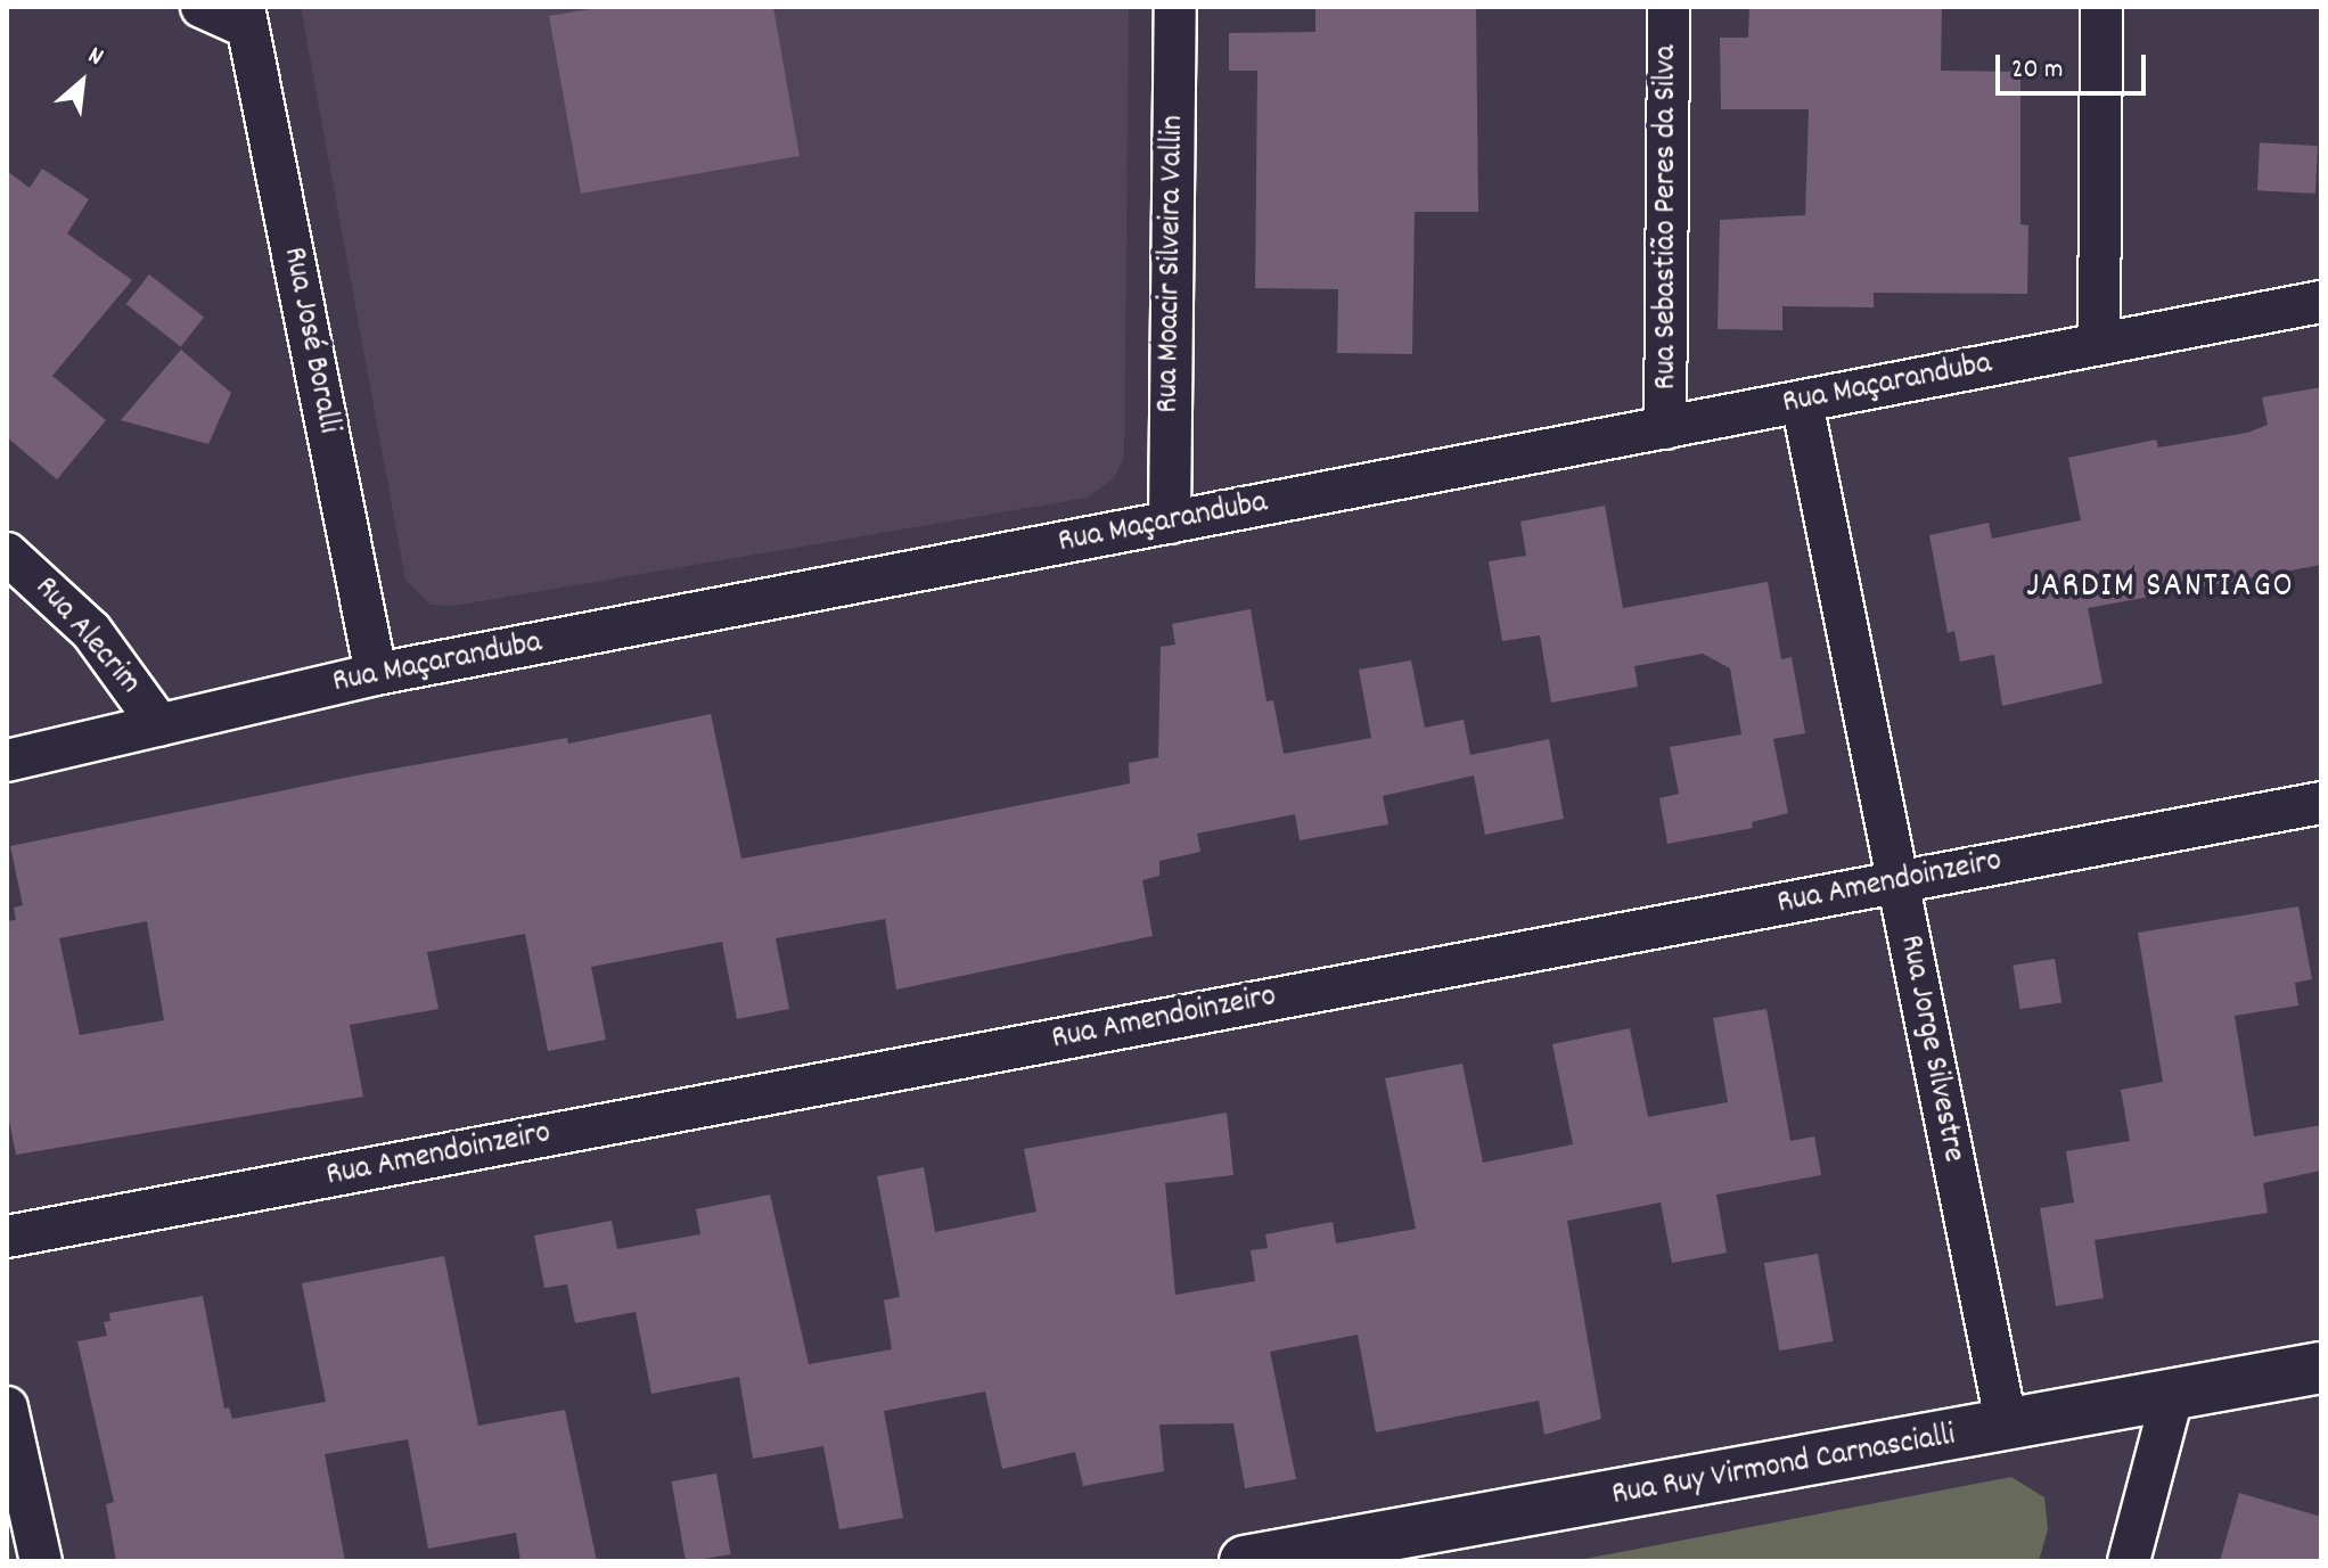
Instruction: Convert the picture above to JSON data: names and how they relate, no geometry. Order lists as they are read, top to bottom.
{
  "streets": {
    "street": [
      "Rua Sebastião Peres da Silva",
      "Rua Moacir Silveira Vallin",
      "Rua José Boralli",
      "Rua Maçaranduba",
      "Rua Alecrim",
      "Rua Amendoinzeiro",
      "Rua Jorge Silvestre",
      "Rua Ruy Virmond Carnascialli"
    ]
  },
  "crossings": [
    ["Rua Sebastião Peres da Silva", "Rua Maçaranduba"],
    ["Rua Moacir Silveira Vallin", "Rua Maçaranduba"],
    ["Rua José Boralli", "Rua Maçaranduba"],
    ["Rua Maçaranduba", "Rua Alecrim"],
    ["Rua Maçaranduba", "Rua Jorge Silvestre"],
    ["Rua Amendoinzeiro", "Rua Jorge Silvestre"],
    ["Rua Jorge Silvestre", "Rua Ruy Virmond Carnascialli"]
  ],
  "districts": ["JARDIM SANTIAGO"],
  "scale_bar": "20 m",
  "north": "top right"
}
